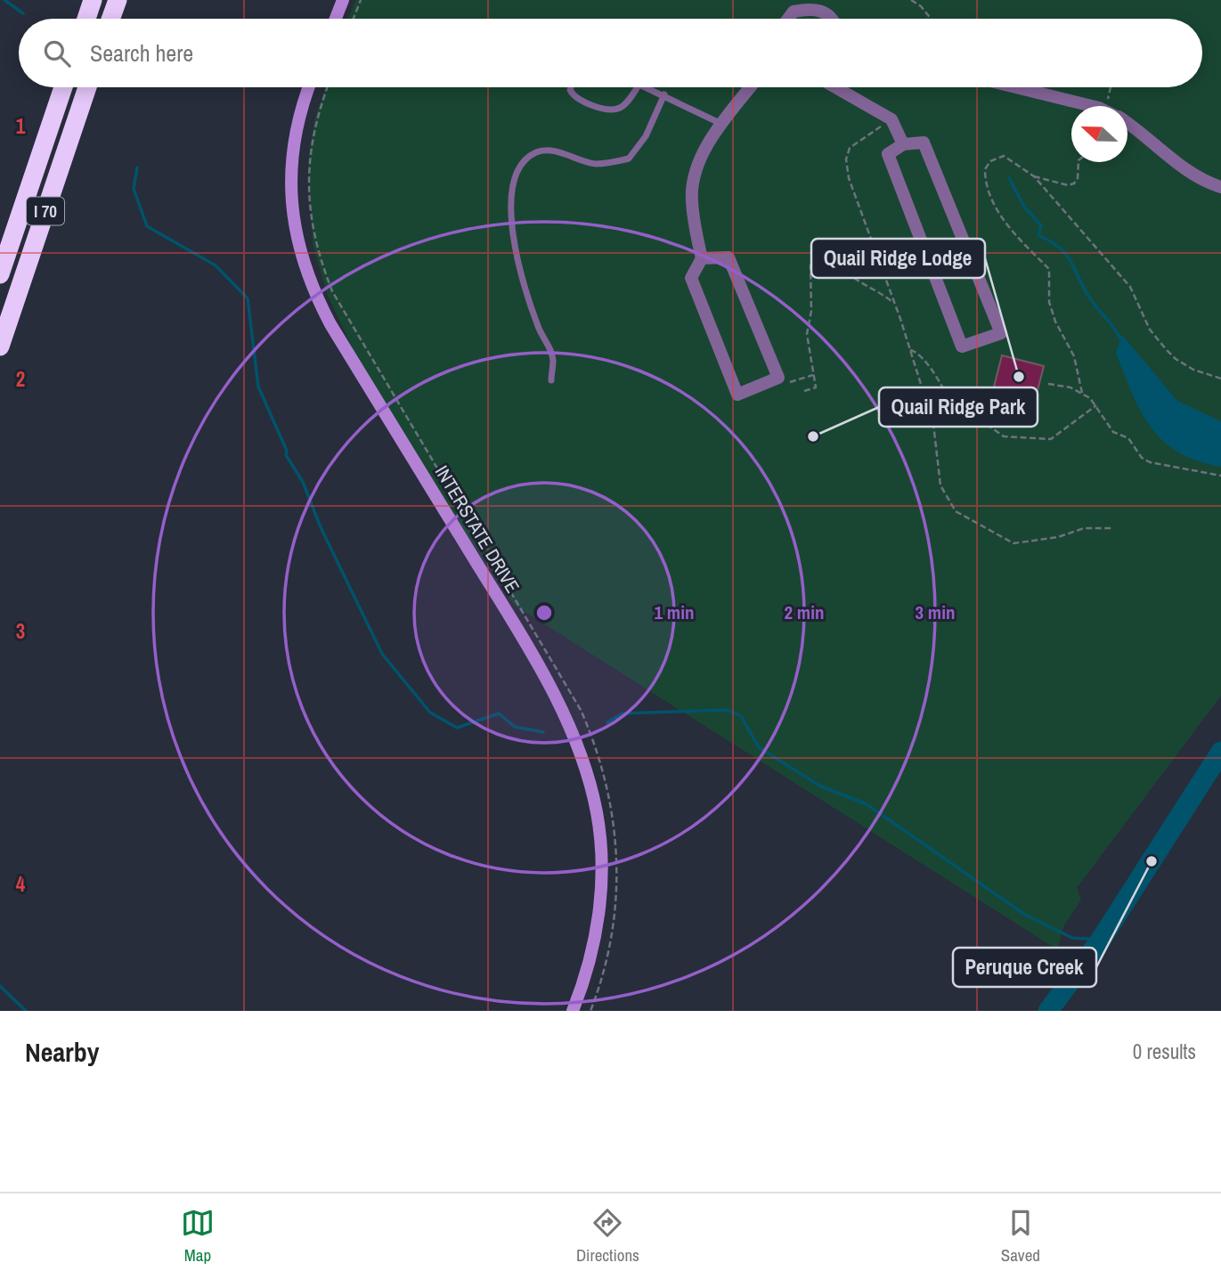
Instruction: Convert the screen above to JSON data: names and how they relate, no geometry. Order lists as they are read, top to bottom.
{
  "streets": {
    "highway": ["I 70"],
    "main road": ["INTERSTATE DRIVE"]
  },
  "places": ["Quail Ridge Lodge", "Quail Ridge Park", "Peruque Creek"],
  "north": "left",
  "page": {
    "search": "Search here",
    "heading": ["Nearby", "0 results"],
    "nav": ["Map", "Directions", "Saved"]
  },
  "grid": {
    "rows": [
      "1",
      "2",
      "3",
      "4"
    ]
  },
  "rings": ["1 min", "2 min", "3 min"]
}
